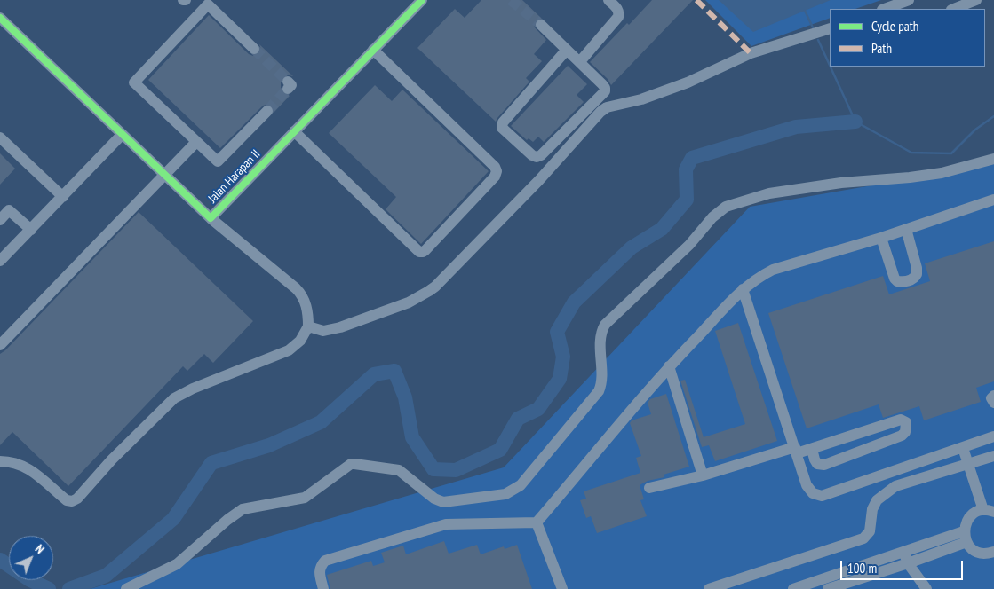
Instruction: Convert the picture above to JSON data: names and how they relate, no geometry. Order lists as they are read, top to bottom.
{
  "streets": {
    "street": ["Jalan Harapan II"]
  },
  "legend": ["Cycle path", "Path"],
  "scale_bar": "100 m",
  "north": "top right"
}
